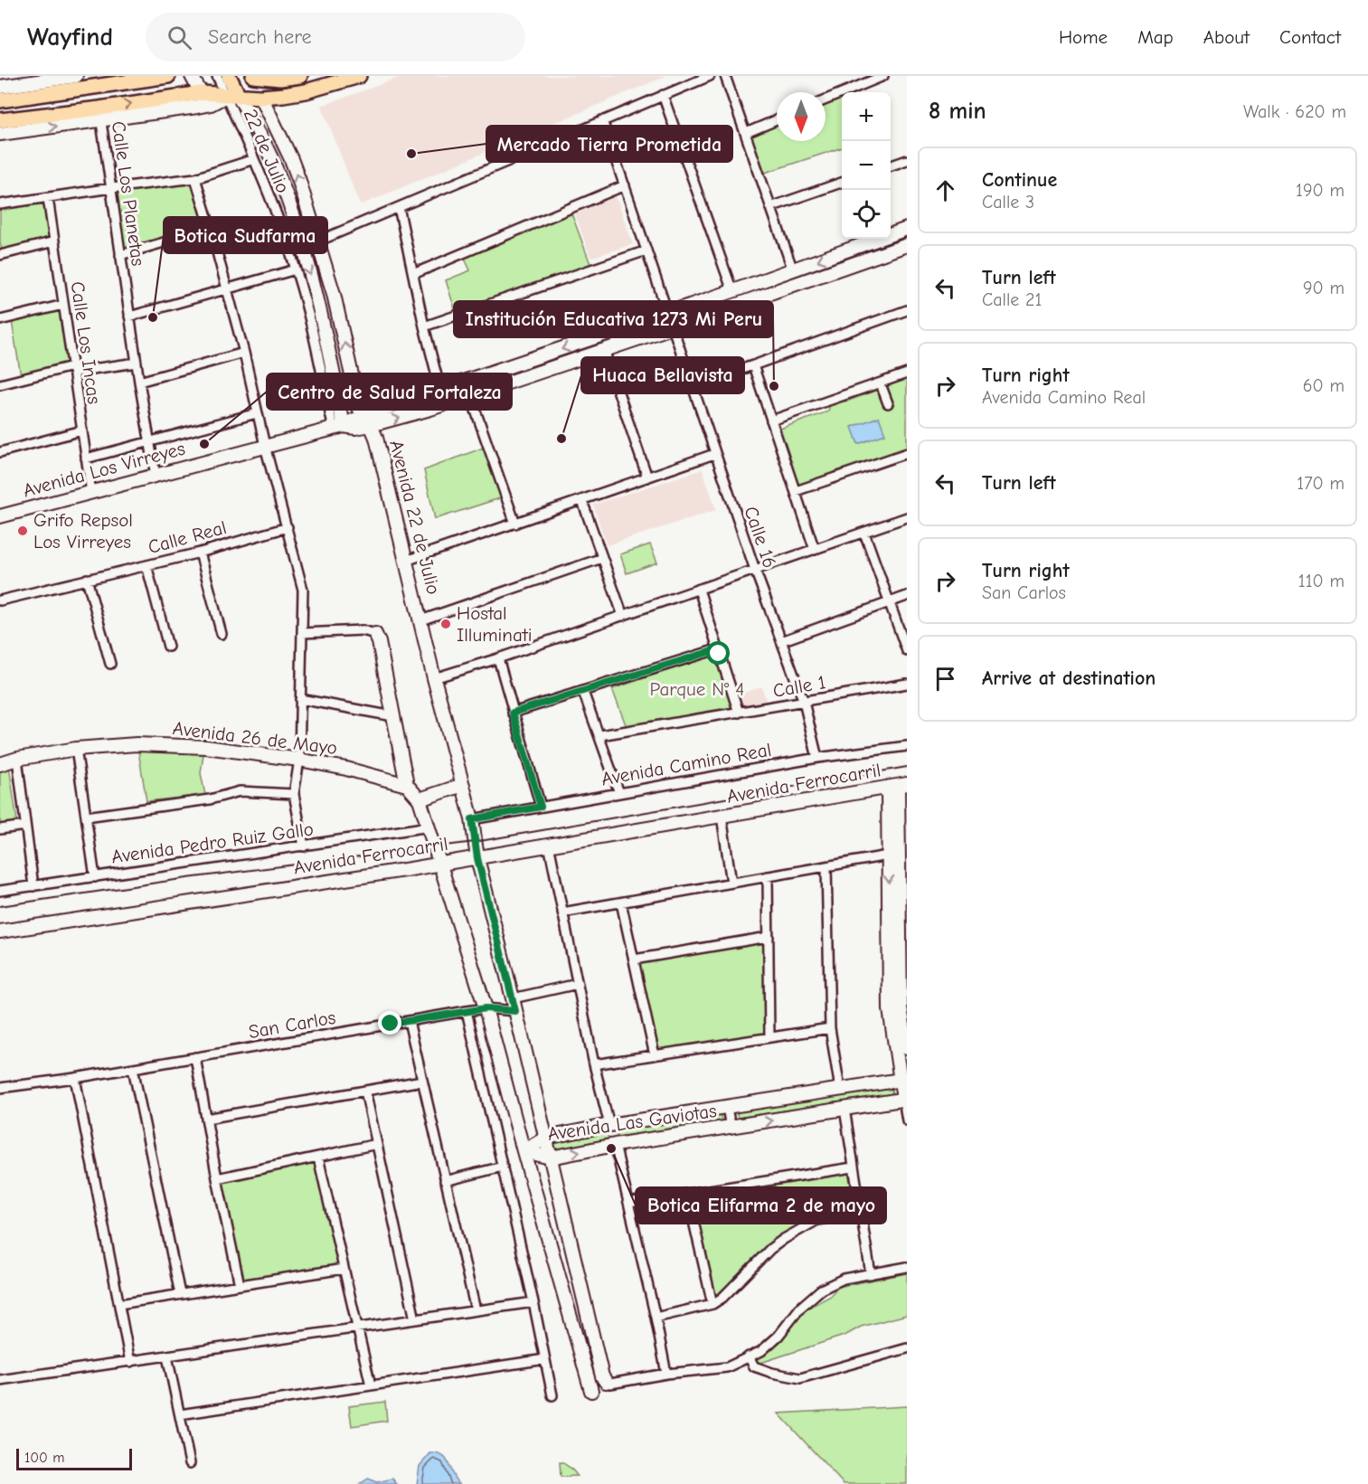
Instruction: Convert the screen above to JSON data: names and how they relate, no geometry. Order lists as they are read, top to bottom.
{
  "streets": {
    "street": [
      "22 de Julio",
      "Calle Los Planetas",
      "Calle Los Incas",
      "Avenida Los Virreyes",
      "Avenida 22 de Julio",
      "Calle Real",
      "Calle 16",
      "Calle 1",
      "Avenida 26 de Mayo",
      "Avenida Camino Real",
      "Avenida Ferrocarril",
      "Avenida Pedro Ruiz Gallo",
      "San Carlos",
      "Avenida Las Gaviotas"
    ]
  },
  "crossings": [
    ["22 de Julio", "Avenida Los Virreyes"],
    ["Calle Los Planetas", "Avenida Los Virreyes"],
    ["Calle Los Incas", "Avenida Los Virreyes"],
    ["Avenida Los Virreyes", "Avenida 22 de Julio"],
    ["Avenida Los Virreyes", "Calle 16"],
    ["Avenida 22 de Julio", "Avenida Camino Real"],
    ["Avenida 22 de Julio", "Avenida Ferrocarril"],
    ["Avenida 22 de Julio", "San Carlos"],
    ["Avenida 22 de Julio", "Avenida Las Gaviotas"],
    ["Calle 16", "Calle 1"],
    ["Calle 16", "Avenida Camino Real"]
  ],
  "parks": ["Parque N° 4"],
  "places": [
    "Mercado Tierra Prometida",
    "Botica Sudfarma",
    "Institución Educativa 1273 Mi Peru",
    "Huaca Bellavista",
    "Centro de Salud Fortaleza",
    "Grifo Repsol Los Virreyes",
    "Hostal Illuminati",
    "Botica Elifarma 2 de mayo"
  ],
  "scale_bar": "100 m",
  "north": "bottom",
  "page": {
    "header": "Wayfind",
    "search": "Search here",
    "nav": [
      "Home",
      "Map",
      "About",
      "Contact"
    ],
    "heading": ["8 min", "Walk · 620 m"],
    "map_buttons": ["+", "−"],
    "list": [
      ["Continue", "Calle 3", "190 m"],
      ["Turn left", "Calle 21", "90 m"],
      ["Turn right", "Avenida Camino Real", "60 m"],
      ["Turn left", "170 m"],
      ["Turn right", "San Carlos", "110 m"],
      "Arrive at destination"
    ],
    "scale": "100 m"
  }
}
